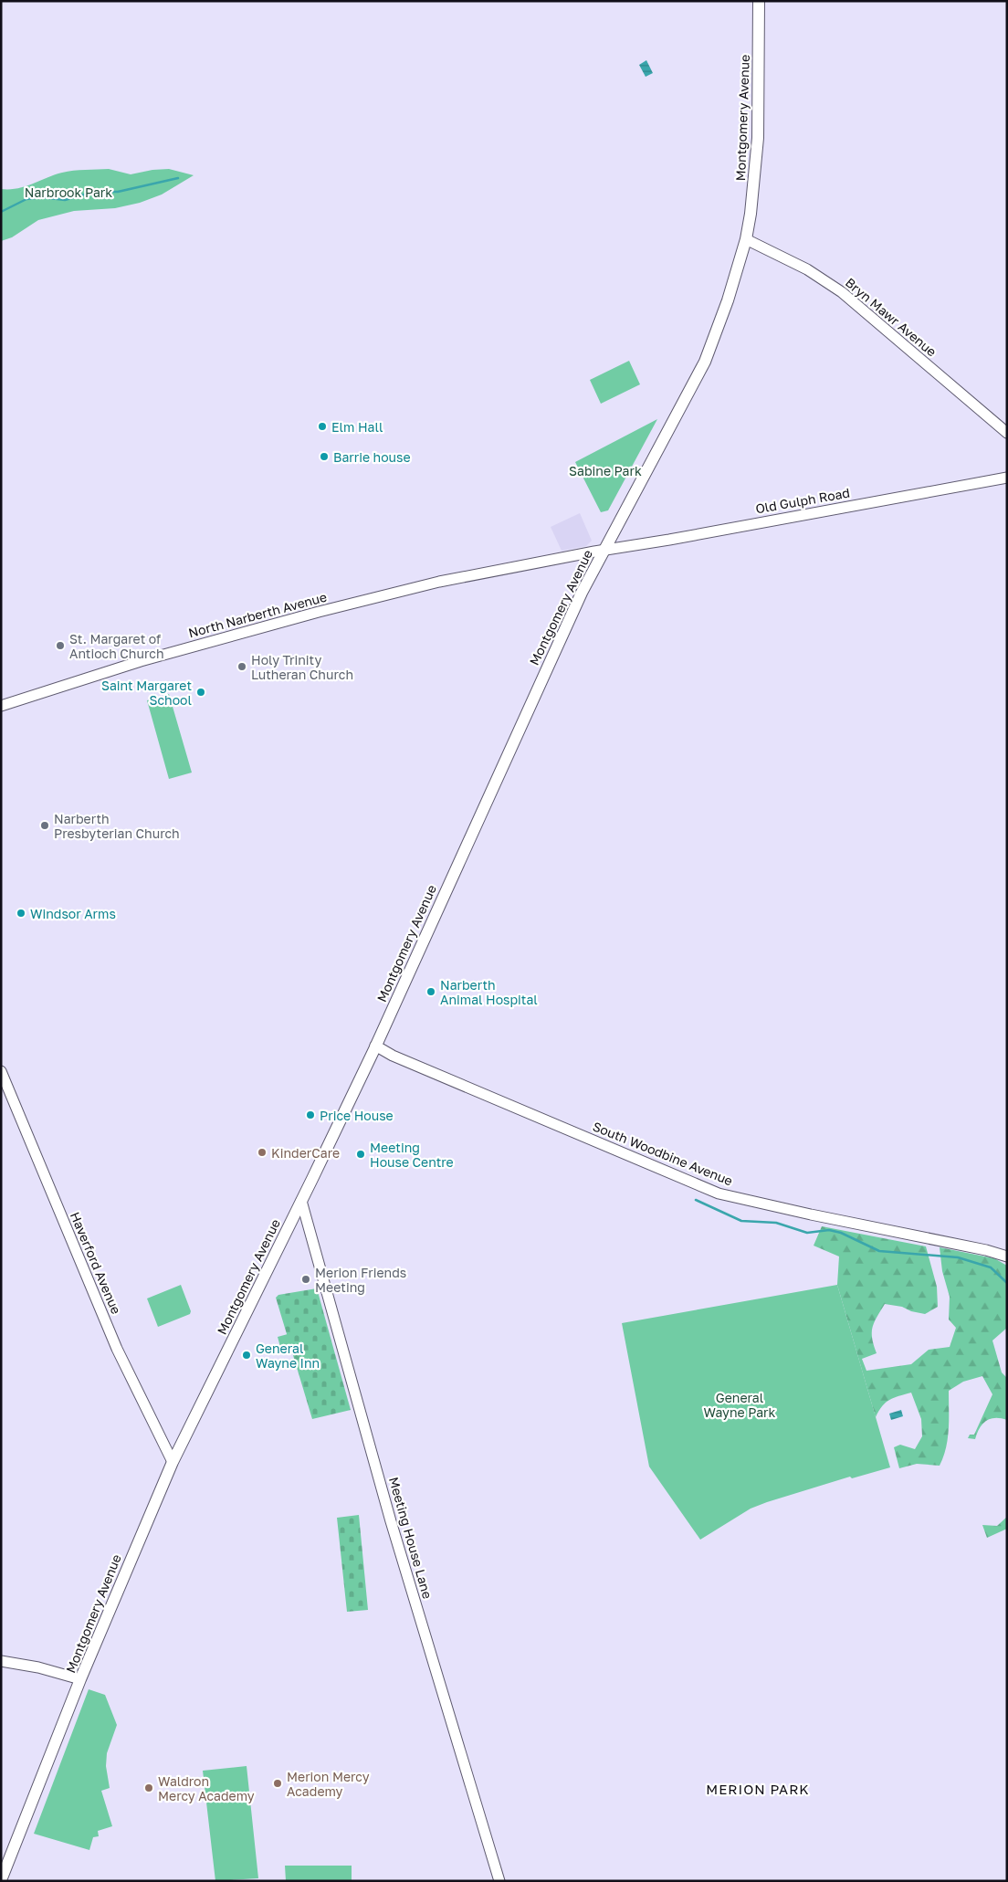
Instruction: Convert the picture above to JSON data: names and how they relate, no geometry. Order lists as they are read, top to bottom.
{
  "streets": {
    "main road": ["Montgomery Avenue"],
    "street": [
      "Bryn Mawr Avenue",
      "Old Gulph Road",
      "North Narberth Avenue",
      "South Woodbine Avenue",
      "Haverford Avenue",
      "Meeting House Lane"
    ]
  },
  "crossings": [
    ["Montgomery Avenue", "Bryn Mawr Avenue"],
    ["Montgomery Avenue", "Old Gulph Road"],
    ["Montgomery Avenue", "South Woodbine Avenue"],
    ["Montgomery Avenue", "Haverford Avenue"],
    ["Montgomery Avenue", "Meeting House Lane"],
    ["Old Gulph Road", "North Narberth Avenue"]
  ],
  "districts": ["MERION PARK"],
  "parks": ["Narbrook Park", "Sabine Park", "General Wayne Park"],
  "places": [
    "Elm Hall",
    "Barrie house",
    "St. Margaret of Antioch Church",
    "Holy Trinity Lutheran Church",
    "Saint Margaret School",
    "Narberth Presbyterian Church",
    "Windsor Arms",
    "Narberth Animal Hospital",
    "Price House",
    "KinderCare",
    "Meeting House Centre",
    "Merion Friends Meeting",
    "General Wayne Inn",
    "Merion Mercy Academy",
    "Waldron Mercy Academy"
  ]
}
